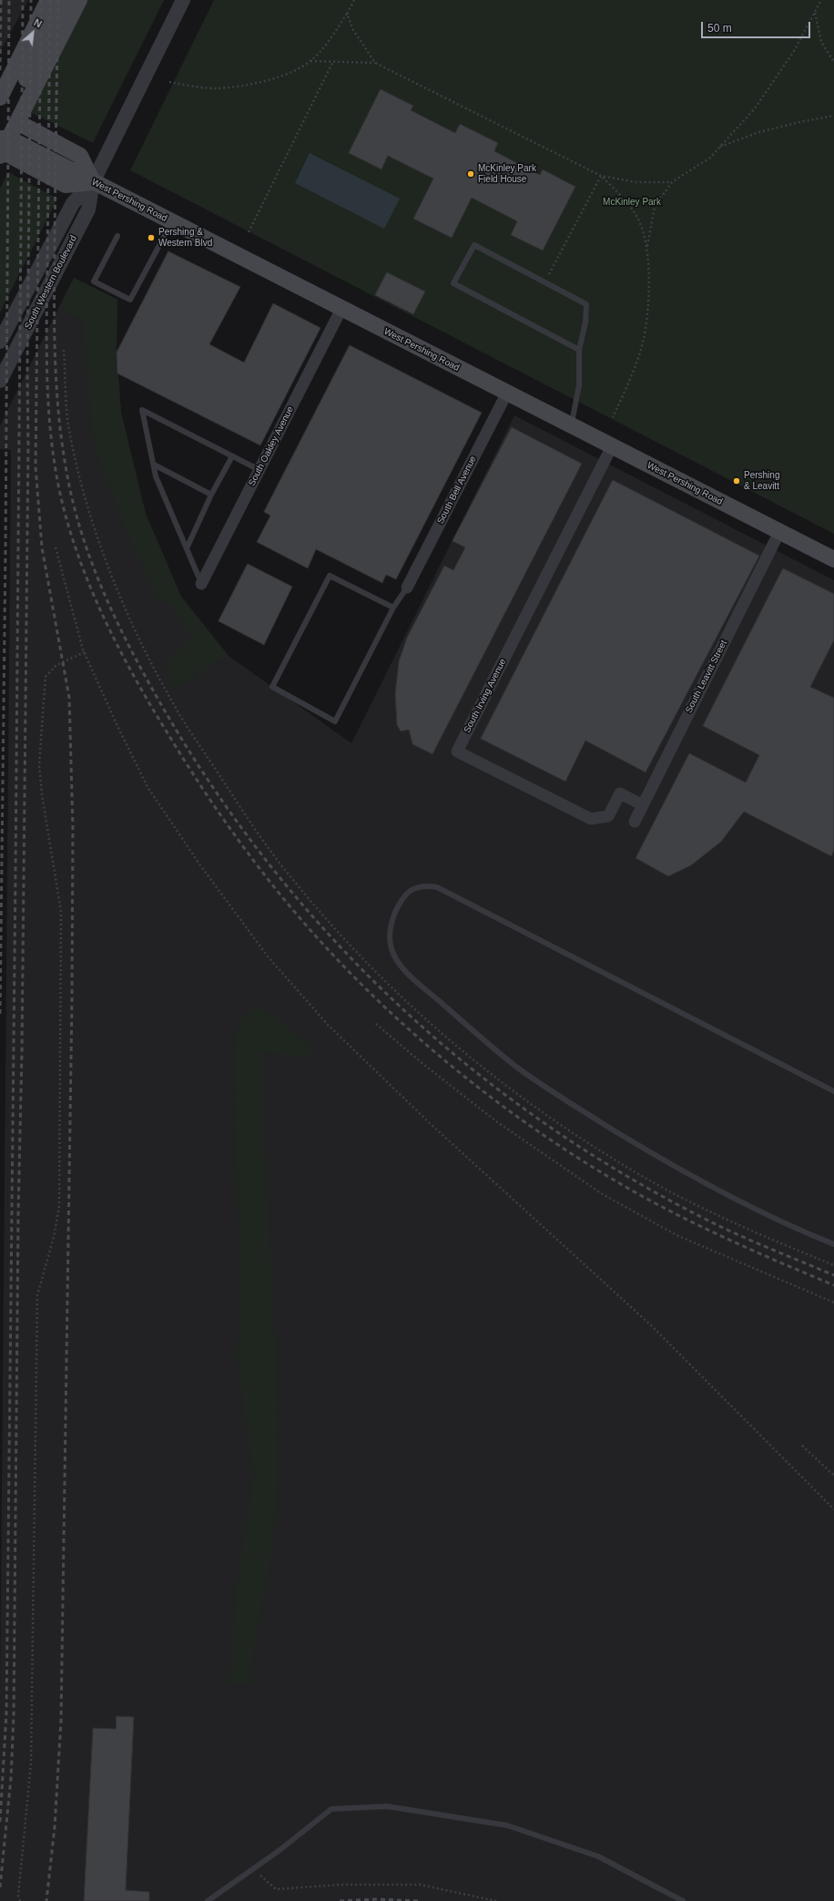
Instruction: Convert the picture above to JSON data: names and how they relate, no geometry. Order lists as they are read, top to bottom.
{
  "streets": {
    "main road": ["West Pershing Road"],
    "street": [
      "South Western Boulevard",
      "South Oakley Avenue",
      "South Bell Avenue",
      "South Leavitt Street",
      "South Irving Avenue"
    ]
  },
  "crossings": [
    ["West Pershing Road", "South Western Boulevard"],
    ["West Pershing Road", "South Oakley Avenue"],
    ["West Pershing Road", "South Bell Avenue"],
    ["West Pershing Road", "South Leavitt Street"],
    ["West Pershing Road", "South Irving Avenue"],
    ["South Leavitt Street", "South Irving Avenue"]
  ],
  "parks": ["McKinley Park"],
  "places": ["McKinley Park Field House", "Pershing & Western Blvd", "Pershing & Leavitt"],
  "scale_bar": "50 m",
  "north": "top right"
}
